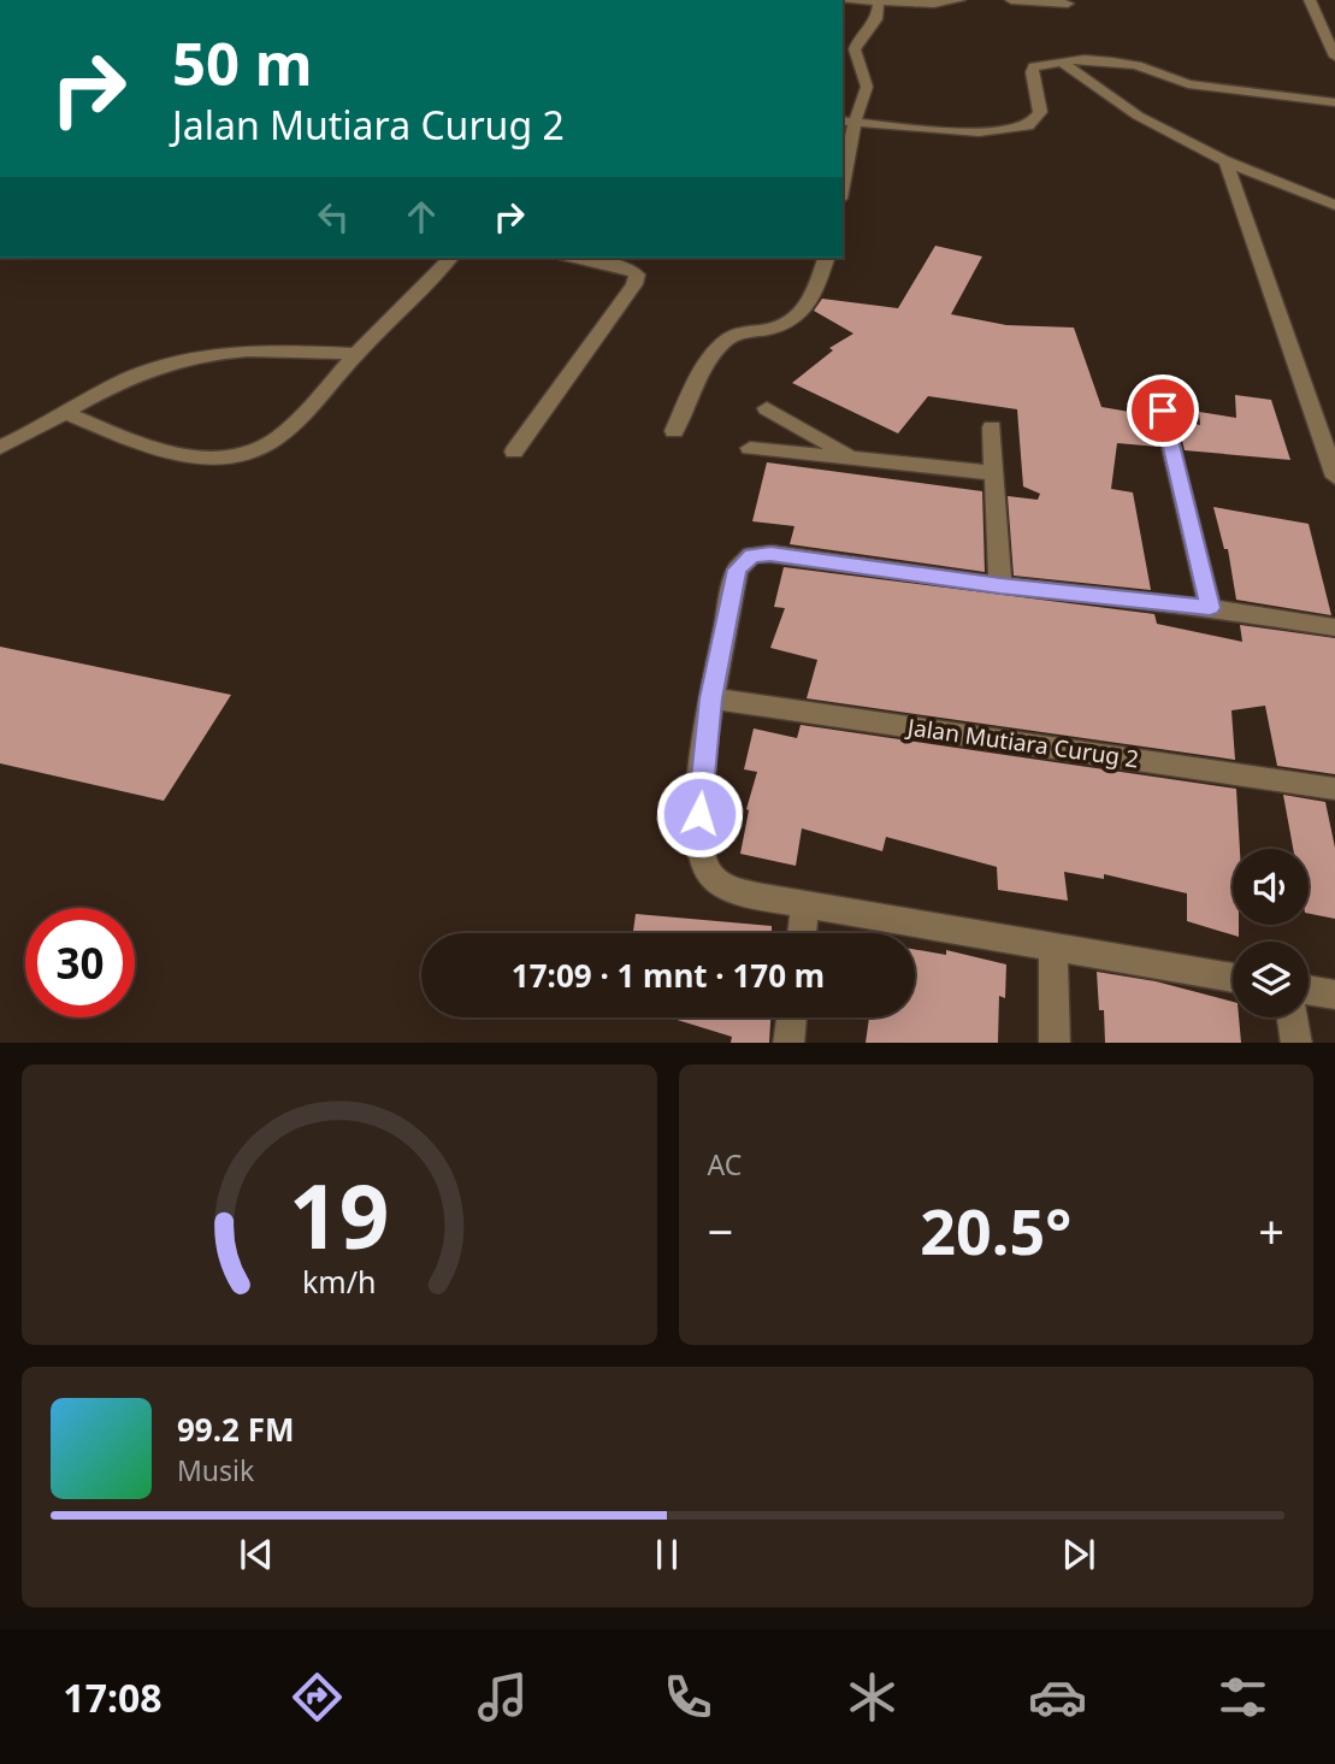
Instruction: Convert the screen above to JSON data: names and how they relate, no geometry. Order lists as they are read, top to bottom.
{
  "streets": {
    "street": ["Jalan Mutiara Curug 2"]
  },
  "page": {
    "turn": ["50 m", "Jalan Mutiara Curug 2"],
    "limit": "30",
    "trip": "17:09 · 1 mnt · 170 m",
    "tile": "AC",
    "heat": ["−", "20.5°", "+"],
    "song": ["99.2 FM", "Musik"],
    "tabs": "17:08",
    "gauge": ["19", "km/h"]
  }
}
